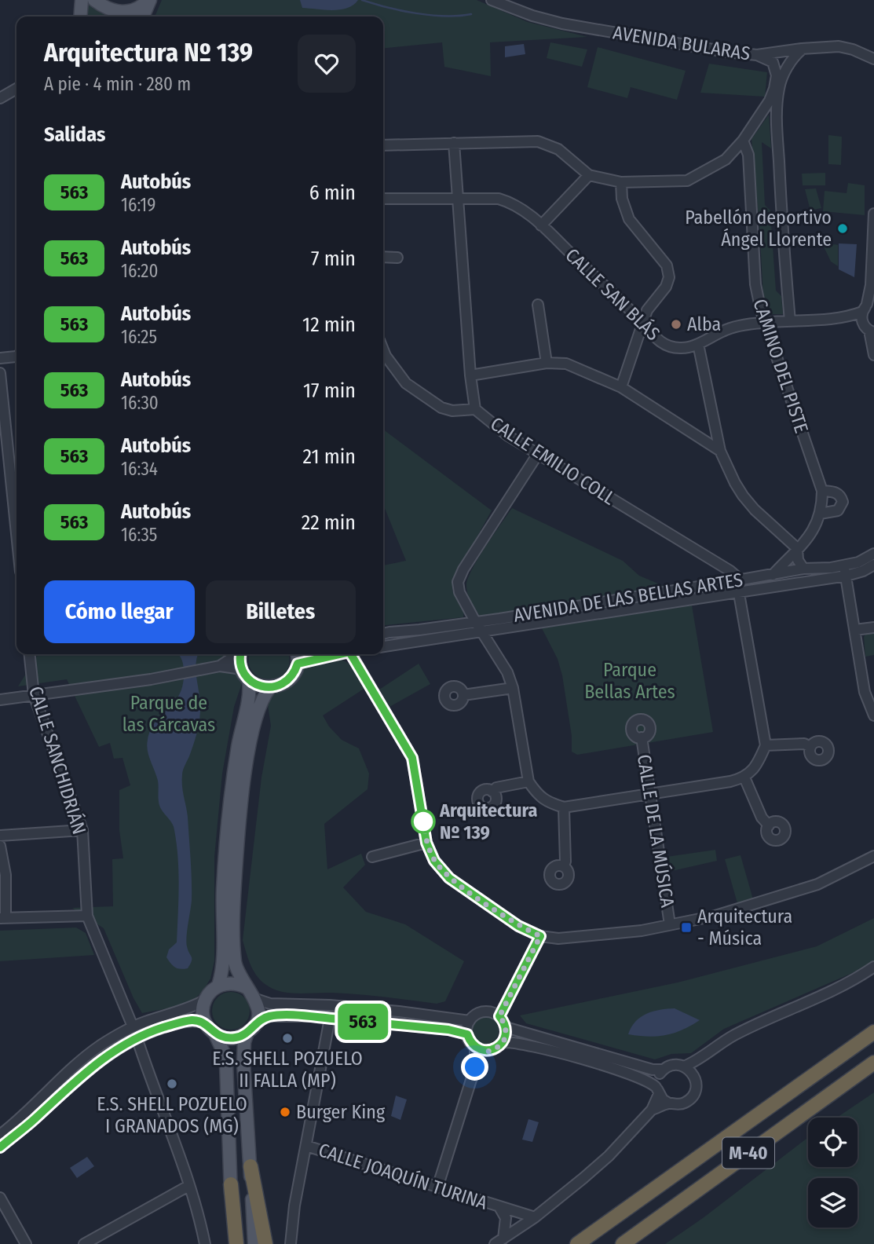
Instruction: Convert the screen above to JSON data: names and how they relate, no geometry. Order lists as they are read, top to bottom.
{
  "streets": {
    "highway": ["M-40"],
    "street": [
      "AVENIDA BULARAS",
      "CALLE SAN BLÁS",
      "CAMINO DEL PISTE",
      "CALLE EMILIO COLL",
      "AVENIDA DE LAS BELLAS ARTES",
      "CALLE SANCHIDRIÁN",
      "CALLE DE LA MÚSICA",
      "CALLE JOAQUÍN TURINA"
    ]
  },
  "crossings": [
    ["AVENIDA BULARAS", "CAMINO DEL PISTE"],
    ["CALLE SAN BLÁS", "CAMINO DEL PISTE"],
    ["CAMINO DEL PISTE", "AVENIDA DE LAS BELLAS ARTES"],
    ["CALLE EMILIO COLL", "AVENIDA DE LAS BELLAS ARTES"]
  ],
  "parks": ["Parque Bellas Artes", "Parque de las Cárcavas"],
  "places": {
    "other": [
      "Pabellón deportivo Ángel Llorente",
      "Alba",
      "Arquitectura Nº 139",
      "E.S. SHELL POZUELO II FALLA (MP)",
      "E.S. SHELL POZUELO I GRANADOS (MG)",
      "Burger King"
    ],
    "transit": ["Arquitectura - Música"]
  },
  "lines": ["bus line 563"],
  "page": {
    "on_map": "563",
    "heading": [
      ["Arquitectura Nº 139", "A pie · 4 min · 280 m"],
      "Salidas"
    ],
    "list": [
      {
        "mark": "563",
        "name": "Autobús",
        "note": "16:19",
        "value": "6 min"
      },
      {
        "mark": "563",
        "name": "Autobús",
        "note": "16:20",
        "value": "7 min"
      },
      {
        "mark": "563",
        "name": "Autobús",
        "note": "16:25",
        "value": "12 min"
      },
      {
        "mark": "563",
        "name": "Autobús",
        "note": "16:30",
        "value": "17 min"
      },
      {
        "mark": "563",
        "name": "Autobús",
        "note": "16:34",
        "value": "21 min"
      },
      {
        "mark": "563",
        "name": "Autobús",
        "note": "16:35",
        "value": "22 min"
      }
    ],
    "buttons": ["Cómo llegar", "Billetes"]
  }
}
